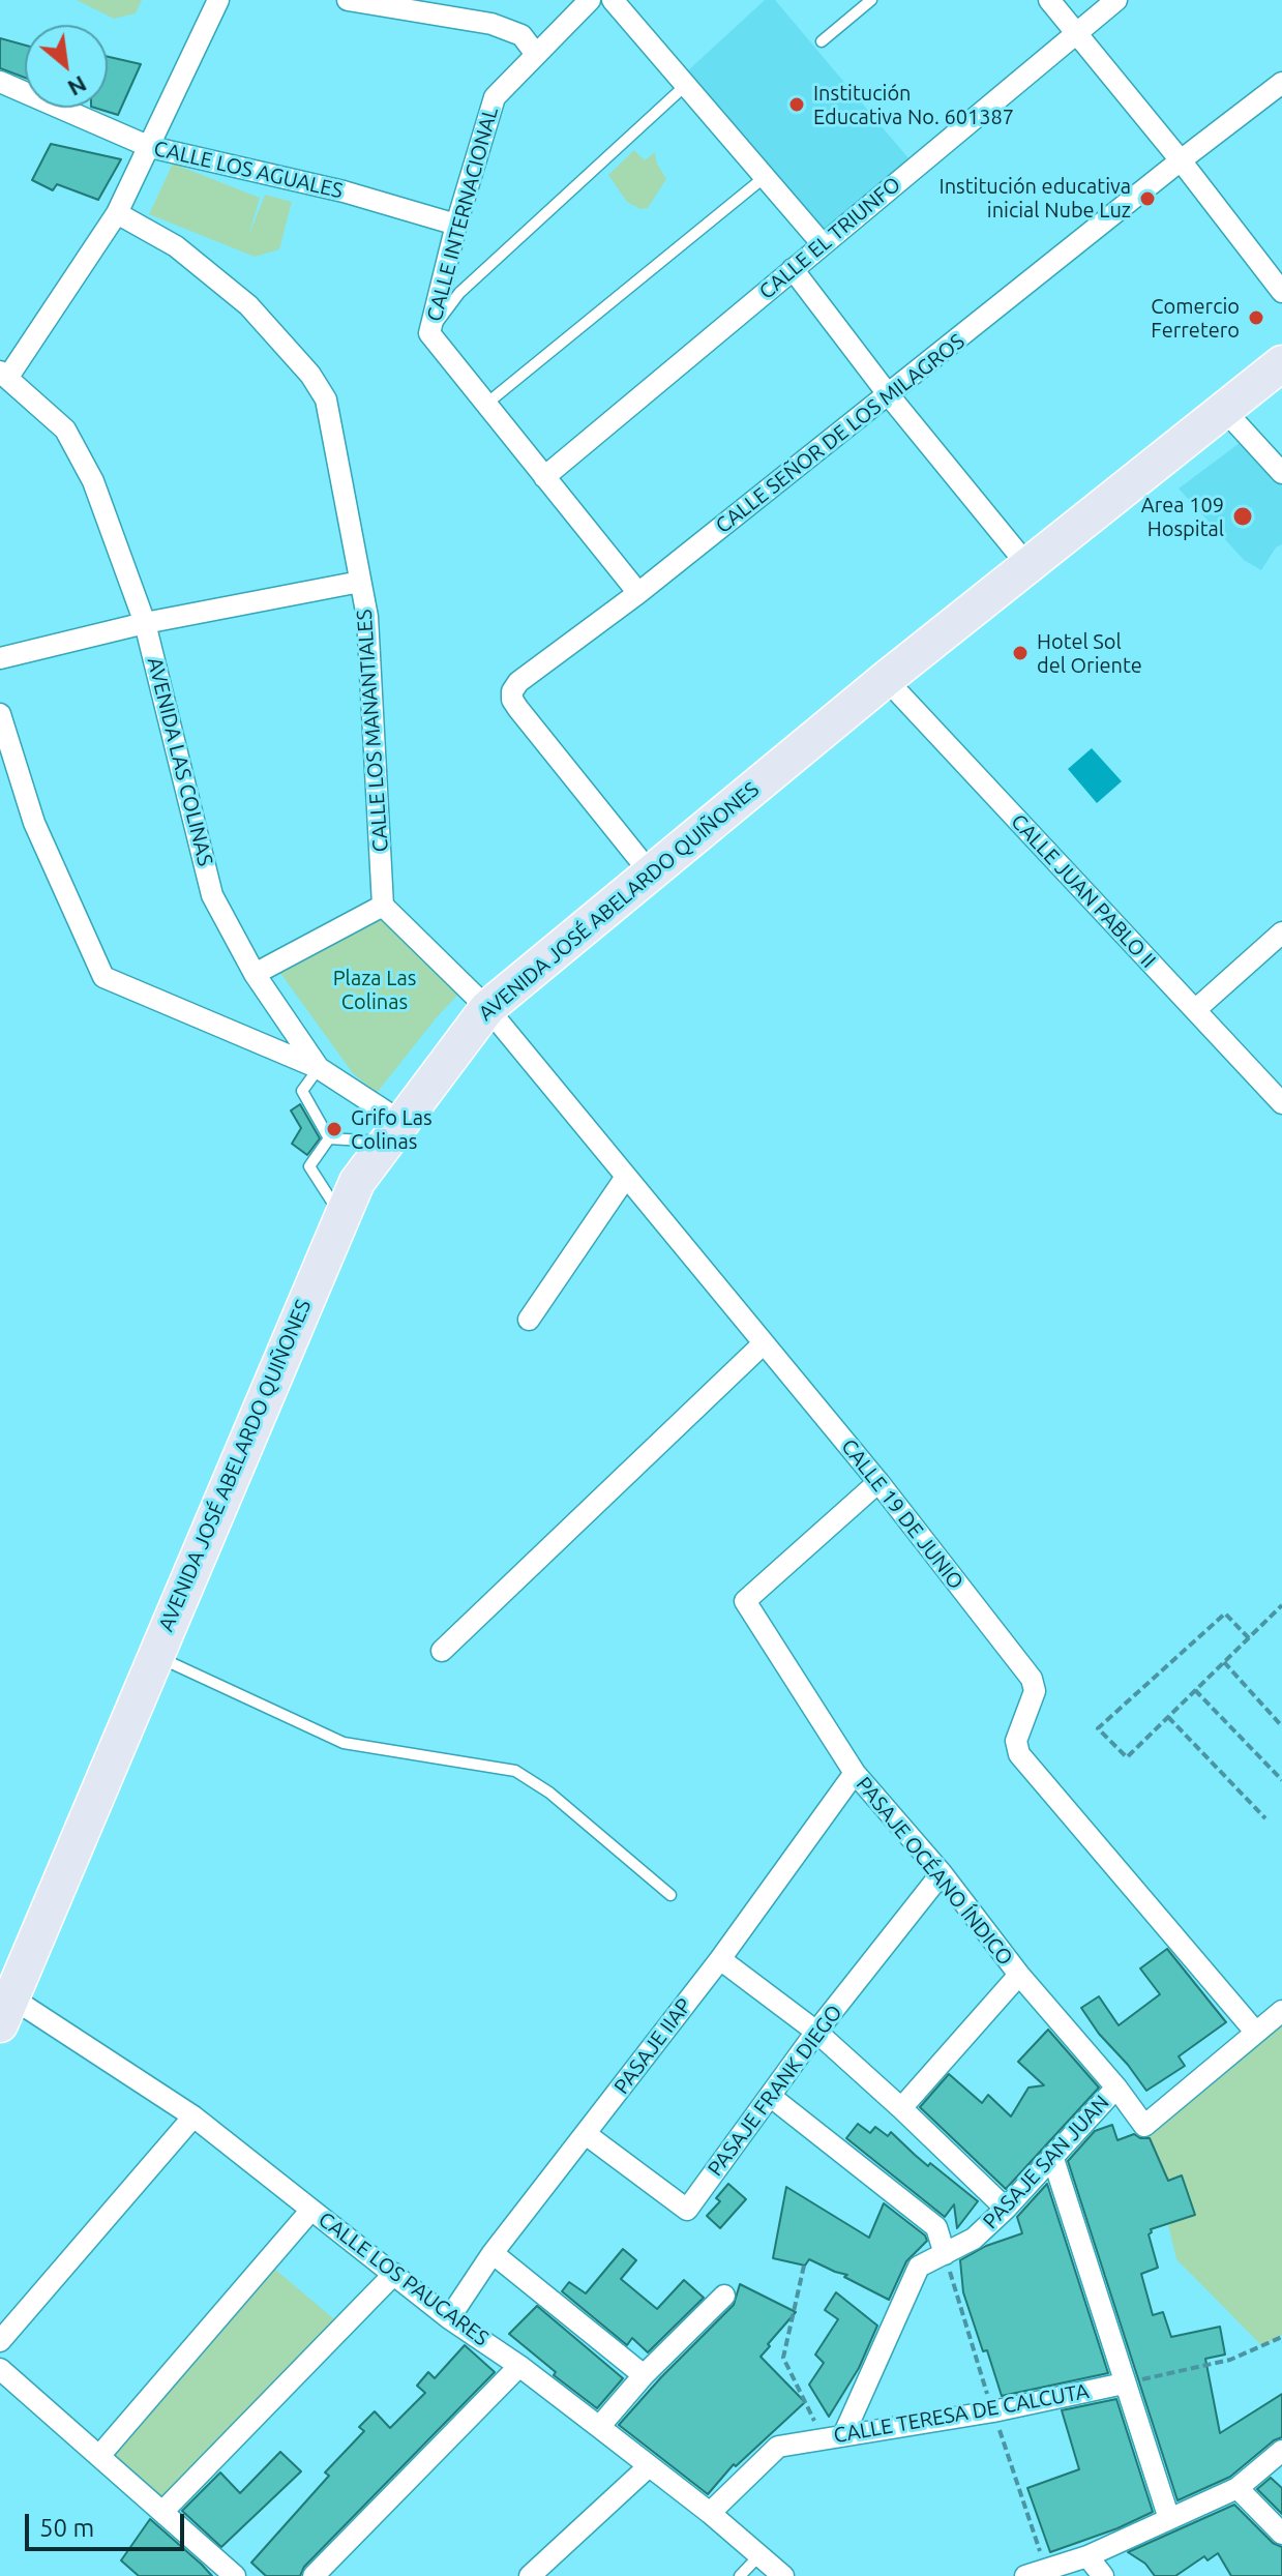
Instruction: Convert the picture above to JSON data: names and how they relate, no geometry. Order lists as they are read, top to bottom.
{
  "streets": {
    "main road": ["AVENIDA JOSÉ ABELARDO QUIÑONES"],
    "street": [
      "CALLE LOS AGUALES",
      "CALLE INTERNACIONAL",
      "CALLE EL TRIUNFO",
      "CALLE SEÑOR DE LOS MILAGROS",
      "CALLE LOS MANANTIALES",
      "AVENIDA LAS COLINAS",
      "CALLE JUAN PABLO II",
      "CALLE 19 DE JUNIO",
      "PASAJE OCÉANO ÍNDICO",
      "PASAJE IIAP",
      "PASAJE FRANK DIEGO",
      "PASAJE SAN JUAN",
      "CALLE LOS PAUCARES",
      "CALLE TERESA DE CALCUTA"
    ]
  },
  "crossings": [
    ["CALLE LOS AGUALES", "CALLE INTERNACIONAL"],
    ["CALLE INTERNACIONAL", "CALLE EL TRIUNFO"],
    ["CALLE INTERNACIONAL", "CALLE SEÑOR DE LOS MILAGROS"],
    ["CALLE SEÑOR DE LOS MILAGROS", "AVENIDA JOSÉ ABELARDO QUIÑONES"],
    ["AVENIDA LAS COLINAS", "AVENIDA JOSÉ ABELARDO QUIÑONES"],
    ["CALLE JUAN PABLO II", "AVENIDA JOSÉ ABELARDO QUIÑONES"],
    ["AVENIDA JOSÉ ABELARDO QUIÑONES", "CALLE 19 DE JUNIO"],
    ["AVENIDA JOSÉ ABELARDO QUIÑONES", "CALLE LOS PAUCARES"],
    ["CALLE 19 DE JUNIO", "PASAJE OCÉANO ÍNDICO"],
    ["PASAJE OCÉANO ÍNDICO", "PASAJE IIAP"],
    ["PASAJE OCÉANO ÍNDICO", "PASAJE FRANK DIEGO"],
    ["PASAJE OCÉANO ÍNDICO", "PASAJE SAN JUAN"],
    ["PASAJE IIAP", "PASAJE FRANK DIEGO"],
    ["PASAJE IIAP", "CALLE LOS PAUCARES"],
    ["PASAJE SAN JUAN", "CALLE TERESA DE CALCUTA"],
    ["CALLE LOS PAUCARES", "CALLE TERESA DE CALCUTA"]
  ],
  "parks": ["Plaza Las Colinas"],
  "places": [
    "Institución Educativa No. 601387",
    "Institución educativa inicial Nube Luz",
    "Comercio Ferretero",
    "Area 109 Hospital",
    "Hotel Sol del Oriente",
    "Grifo Las Colinas"
  ],
  "scale_bar": "50 m",
  "north": "bottom right"
}
